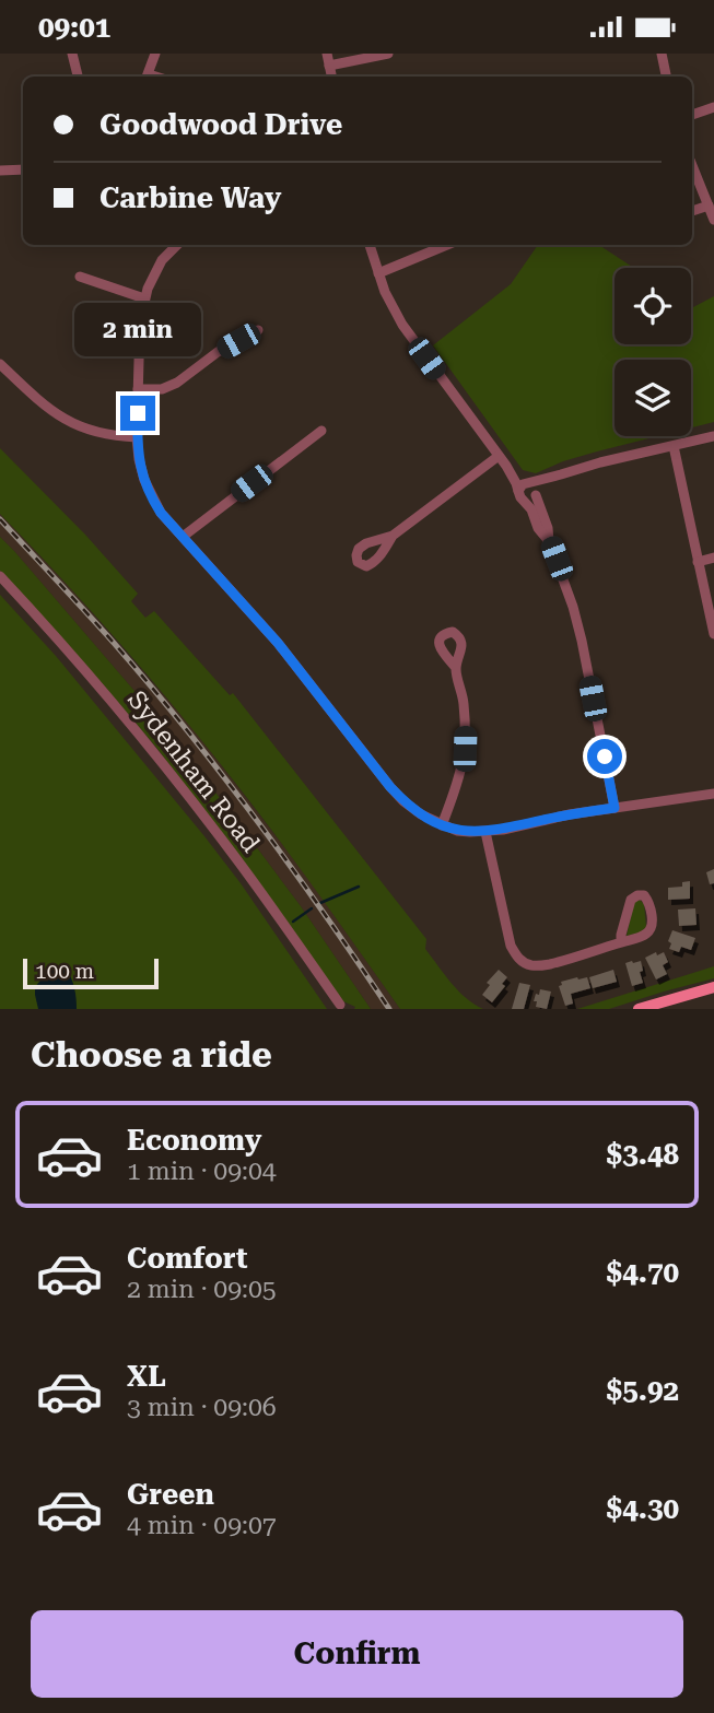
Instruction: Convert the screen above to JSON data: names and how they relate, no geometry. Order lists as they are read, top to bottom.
{
  "streets": {
    "street": ["Sydenham Road"]
  },
  "scale_bar": "100 m",
  "page": {
    "status": "09:01",
    "banner": ["Goodwood Drive", "Carbine Way"],
    "bubble": "2 min",
    "scale": "100 m",
    "heading": "Choose a ride",
    "list": [
      {
        "name": "Economy",
        "note": "1 min · 09:04",
        "value": "$3.48"
      },
      {
        "name": "Comfort",
        "note": "2 min · 09:05",
        "value": "$4.70"
      },
      {
        "name": "XL",
        "note": "3 min · 09:06",
        "value": "$5.92"
      },
      {
        "name": "Green",
        "note": "4 min · 09:07",
        "value": "$4.30"
      }
    ],
    "buttons": "Confirm"
  }
}
